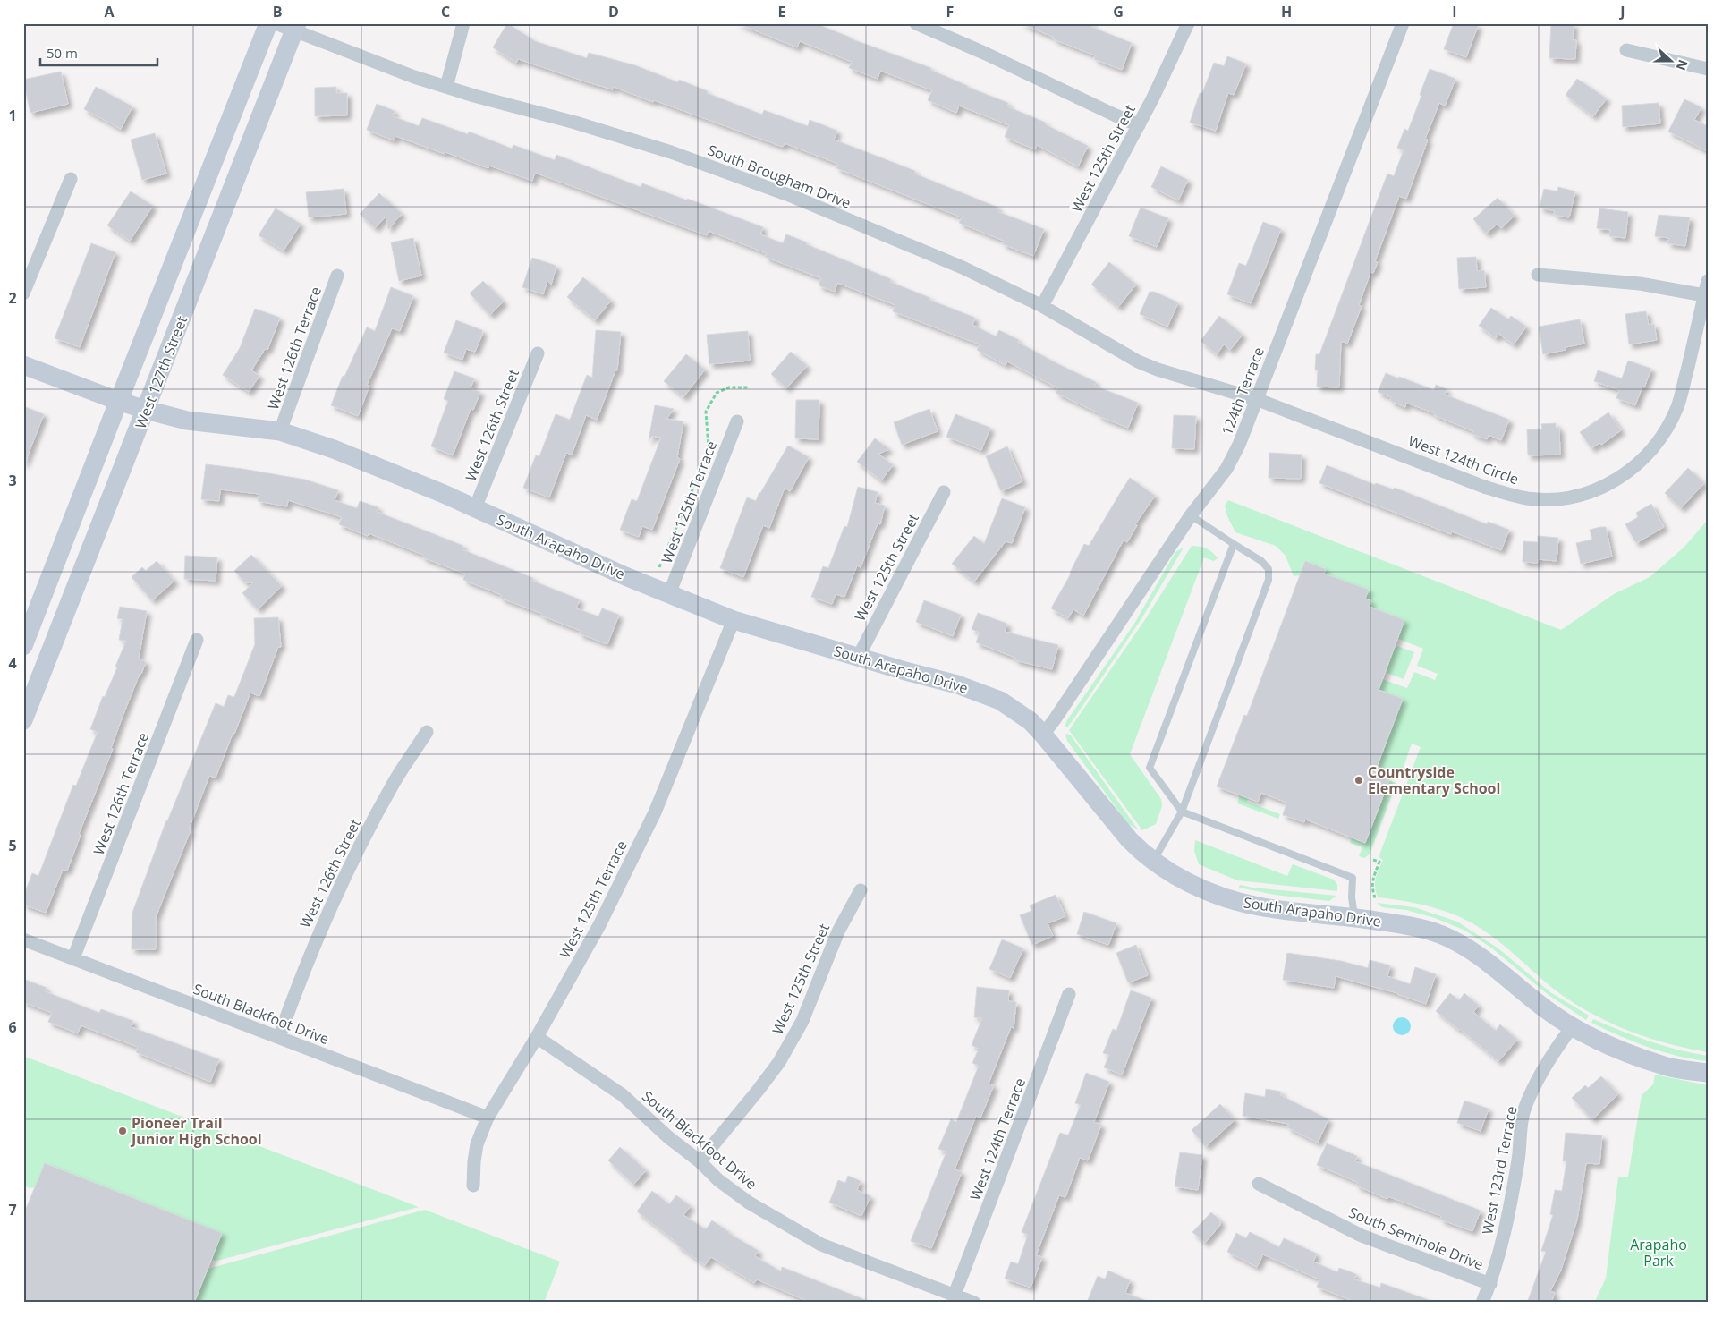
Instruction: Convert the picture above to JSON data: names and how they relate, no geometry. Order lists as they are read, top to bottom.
{
  "streets": {
    "street": [
      "West 125th Street",
      "South Brougham Drive",
      "West 126th Terrace",
      "West 127th Street",
      "124th Terrace",
      "West 126th Street",
      "West 124th Circle",
      "West 125th Terrace",
      "South Arapaho Drive",
      "South Blackfoot Drive",
      "West 124th Terrace",
      "West 123rd Terrace",
      "South Seminole Drive"
    ]
  },
  "crossings": [
    ["West 125th Street", "South Brougham Drive"],
    ["West 125th Street", "South Arapaho Drive"],
    ["West 125th Street", "South Blackfoot Drive"],
    ["South Brougham Drive", "West 127th Street"],
    ["South Brougham Drive", "124th Terrace"],
    ["South Brougham Drive", "West 124th Circle"],
    ["West 126th Terrace", "South Arapaho Drive"],
    ["West 126th Terrace", "South Blackfoot Drive"],
    ["West 127th Street", "South Arapaho Drive"],
    ["124th Terrace", "West 124th Circle"],
    ["124th Terrace", "South Arapaho Drive"],
    ["West 126th Street", "South Arapaho Drive"],
    ["West 126th Street", "South Blackfoot Drive"],
    ["West 125th Terrace", "South Arapaho Drive"],
    ["West 125th Terrace", "South Blackfoot Drive"],
    ["South Arapaho Drive", "West 123rd Terrace"],
    ["South Blackfoot Drive", "West 124th Terrace"],
    ["West 123rd Terrace", "South Seminole Drive"]
  ],
  "parks": ["Arapaho Park"],
  "places": ["Countryside Elementary School", "Pioneer Trail Junior High School"],
  "scale_bar": "50 m",
  "north": "right",
  "grid": {
    "columns": [
      "A",
      "B",
      "C",
      "D",
      "E",
      "F",
      "G",
      "H",
      "I",
      "J"
    ],
    "rows": [
      "1",
      "2",
      "3",
      "4",
      "5",
      "6",
      "7"
    ]
  }
}
